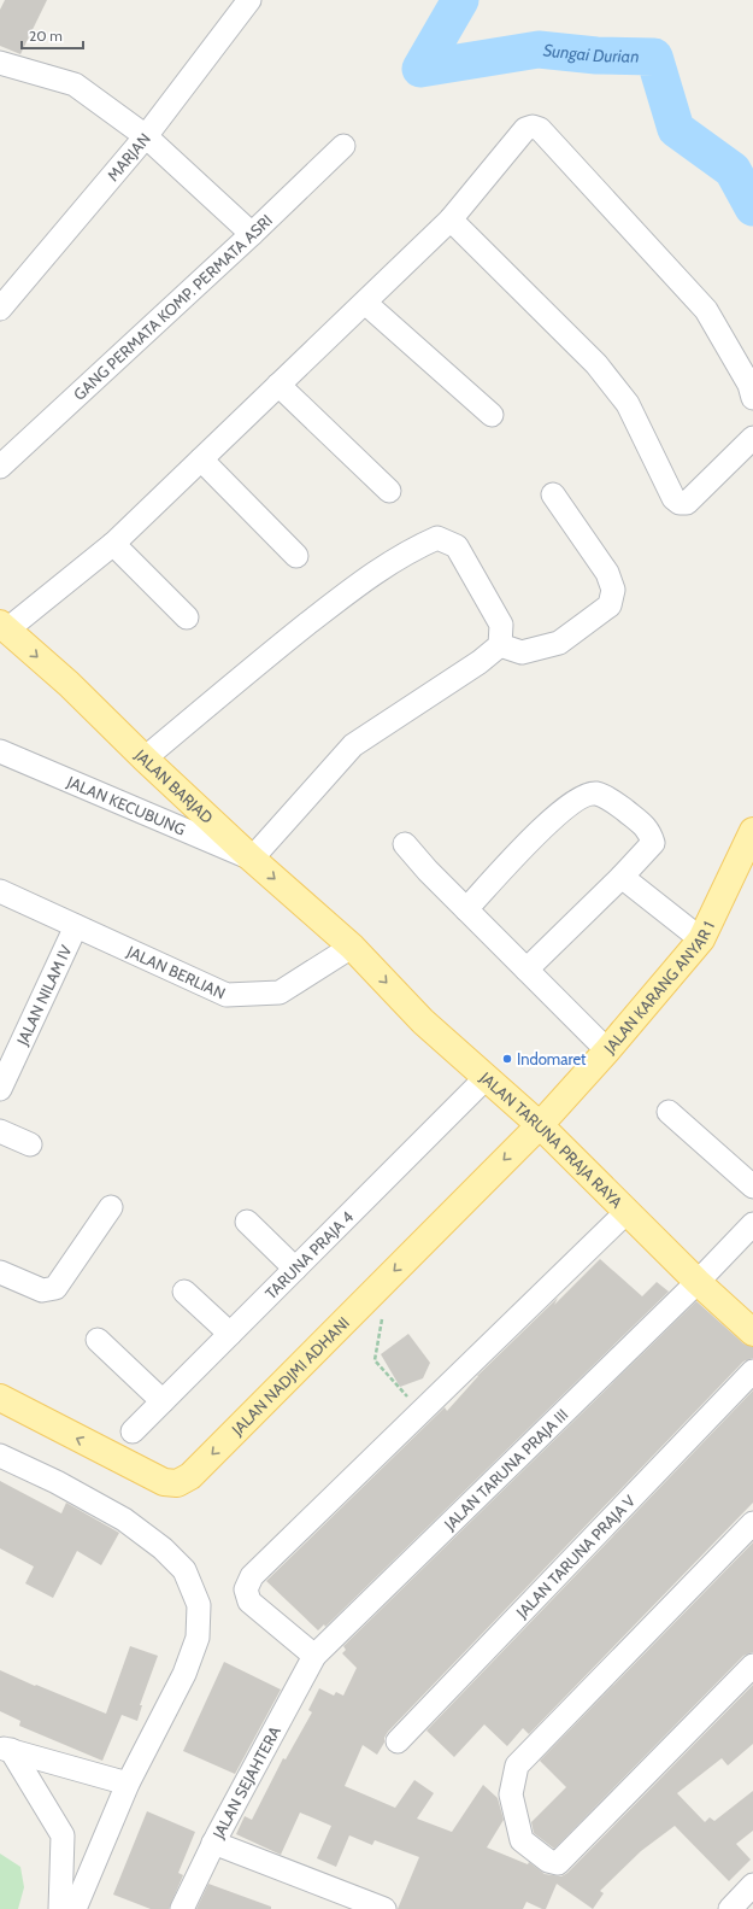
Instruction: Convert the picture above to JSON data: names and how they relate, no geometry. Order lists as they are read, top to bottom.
{
  "streets": {
    "main road": [
      "JALAN BARJAD",
      "JALAN KARANG ANYAR 1",
      "JALAN TARUNA PRAJA RAYA",
      "JALAN NADJMI ADHANI"
    ],
    "street": [
      "MARJAN",
      "GANG PERMATA KOMP. PERMATA ASRI",
      "JALAN KECUBUNG",
      "JALAN BERLIAN",
      "JALAN NILAM IV",
      "TARUNA PRAJA 4",
      "JALAN TARUNA PRAJA III",
      "JALAN TARUNA PRAJA V",
      "JALAN SEJAHTERA"
    ]
  },
  "crossings": [
    ["JALAN BARJAD", "JALAN KECUBUNG"],
    ["JALAN BARJAD", "JALAN BERLIAN"],
    ["JALAN BARJAD", "JALAN TARUNA PRAJA RAYA"],
    ["JALAN BERLIAN", "JALAN NILAM IV"],
    ["JALAN BERLIAN", "JALAN TARUNA PRAJA RAYA"],
    ["JALAN KARANG ANYAR 1", "JALAN TARUNA PRAJA RAYA"],
    ["JALAN KARANG ANYAR 1", "JALAN NADJMI ADHANI"],
    ["JALAN TARUNA PRAJA RAYA", "TARUNA PRAJA 4"],
    ["JALAN TARUNA PRAJA RAYA", "JALAN NADJMI ADHANI"],
    ["JALAN TARUNA PRAJA RAYA", "JALAN TARUNA PRAJA III"],
    ["JALAN TARUNA PRAJA III", "JALAN SEJAHTERA"]
  ],
  "one_way": ["JALAN BARJAD", "JALAN NADJMI ADHANI"],
  "water": ["Sungai Durian"],
  "places": ["Indomaret"],
  "scale_bar": "20 m"
}
